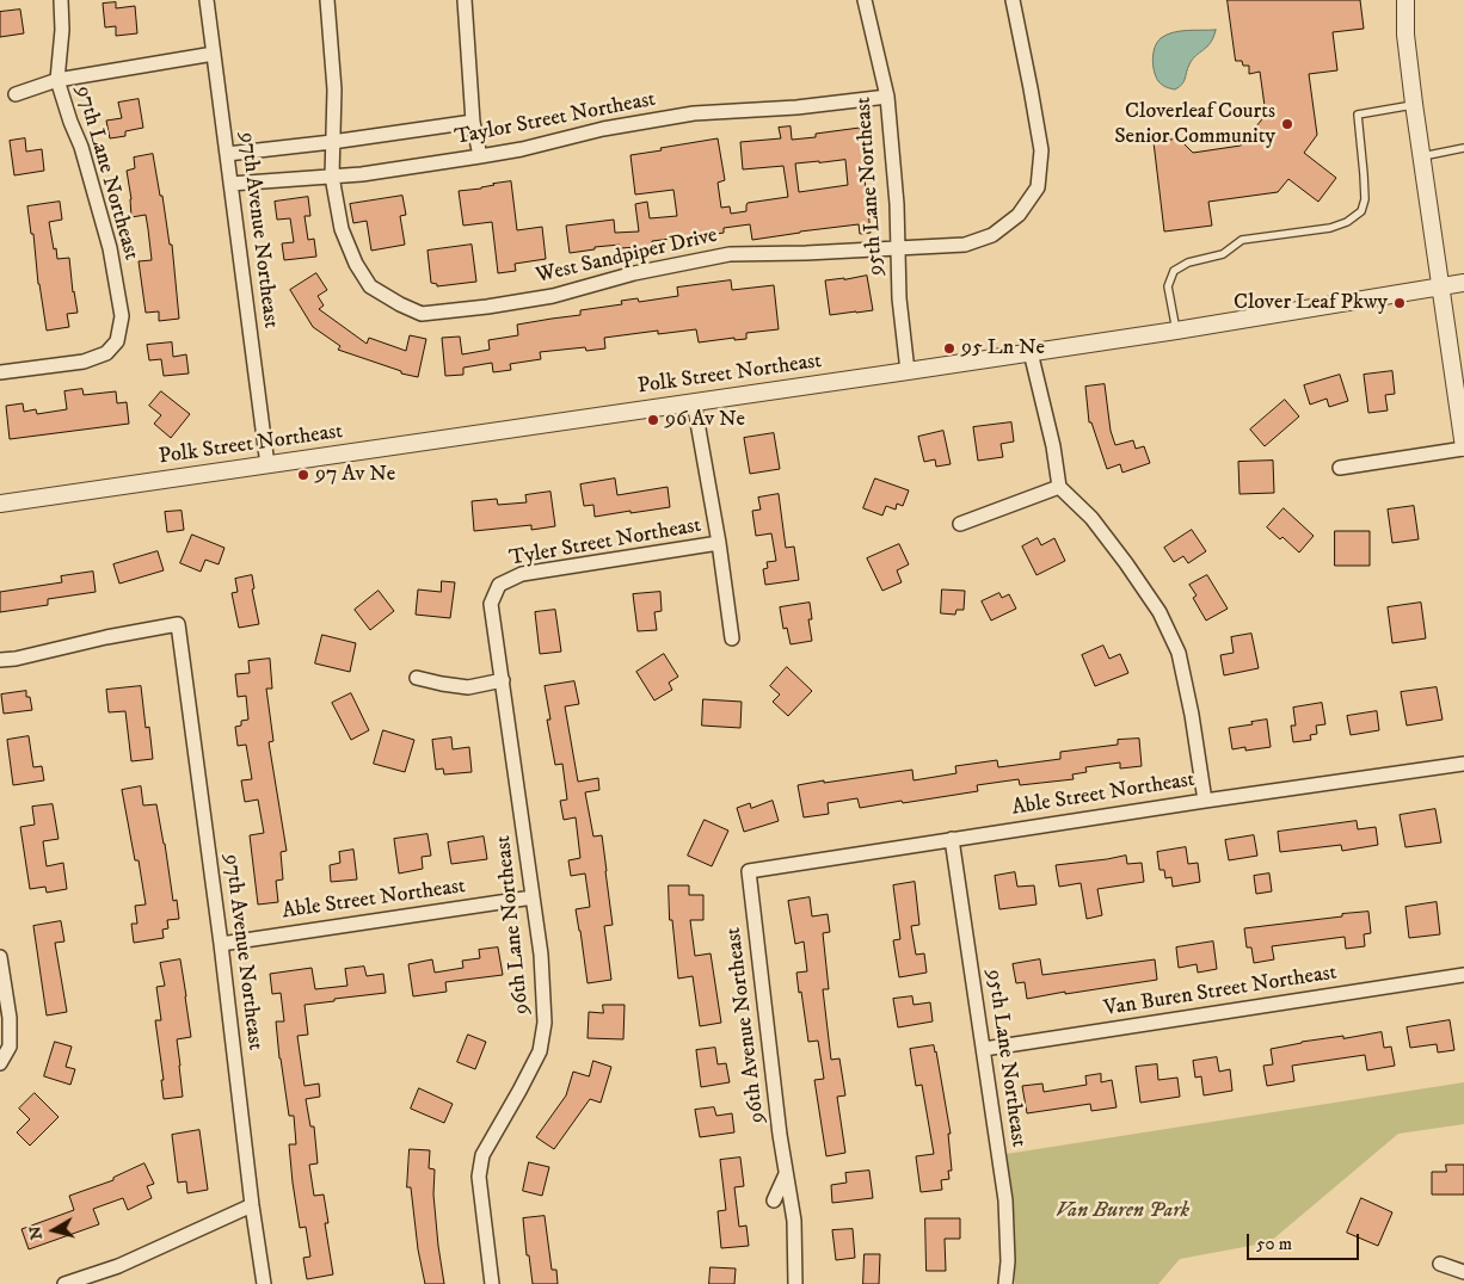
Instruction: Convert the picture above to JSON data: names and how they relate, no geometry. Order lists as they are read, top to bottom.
{
  "streets": {
    "street": [
      "Taylor Street Northeast",
      "97th Lane Northeast",
      "95th Lane Northeast",
      "97th Avenue Northeast",
      "West Sandpiper Drive",
      "Polk Street Northeast",
      "Tyler Street Northeast",
      "Able Street Northeast",
      "96th Lane Northeast",
      "Van Buren Street Northeast",
      "96th Avenue Northeast"
    ]
  },
  "crossings": [
    ["Taylor Street Northeast", "95th Lane Northeast"],
    ["Taylor Street Northeast", "97th Avenue Northeast"],
    ["Taylor Street Northeast", "West Sandpiper Drive"],
    ["95th Lane Northeast", "West Sandpiper Drive"],
    ["95th Lane Northeast", "Polk Street Northeast"],
    ["95th Lane Northeast", "Able Street Northeast"],
    ["95th Lane Northeast", "Van Buren Street Northeast"],
    ["97th Avenue Northeast", "Polk Street Northeast"],
    ["97th Avenue Northeast", "Able Street Northeast"],
    ["Tyler Street Northeast", "96th Lane Northeast"],
    ["Able Street Northeast", "96th Lane Northeast"],
    ["Able Street Northeast", "96th Avenue Northeast"]
  ],
  "parks": ["Van Buren Park"],
  "places": [
    "Cloverleaf Courts Senior Community",
    "Clover Leaf Pkwy",
    "95 Ln Ne",
    "96 Av Ne",
    "97 Av Ne"
  ],
  "scale_bar": "50 m",
  "north": "left"
}
